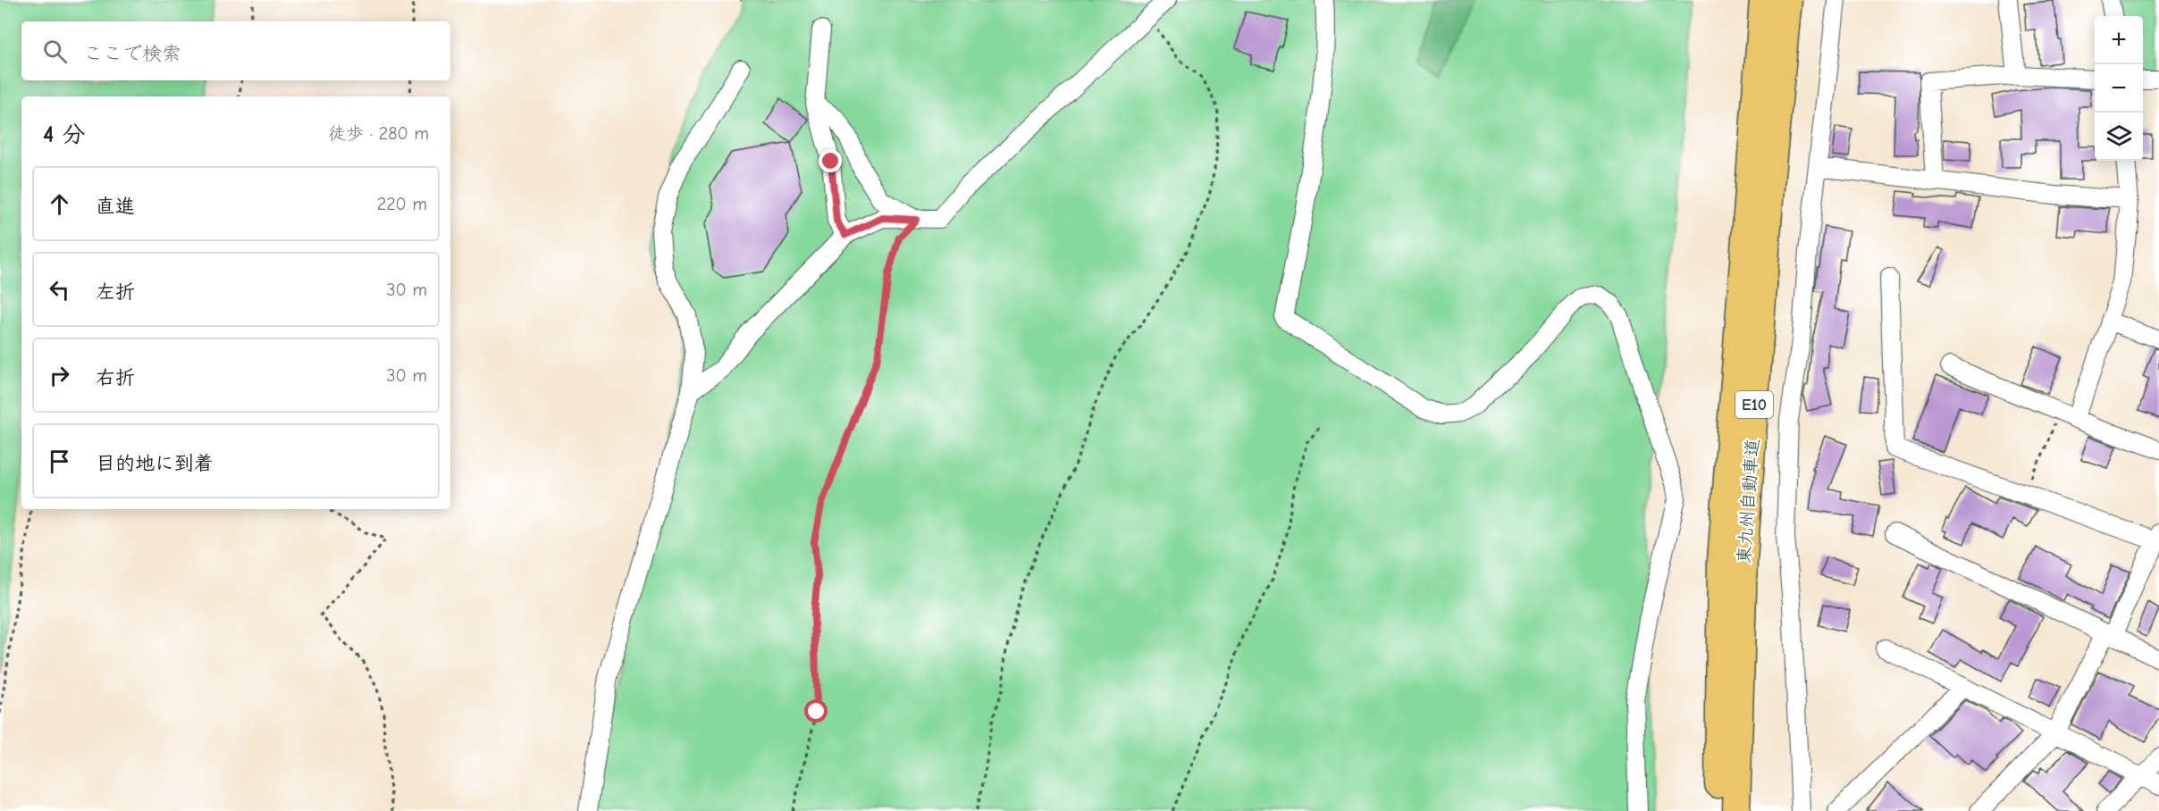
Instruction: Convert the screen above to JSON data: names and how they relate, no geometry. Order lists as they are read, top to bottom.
{
  "streets": {
    "highway": ["E10", "東九州自動車道"]
  },
  "page": {
    "map_buttons": ["+", "−"],
    "search": "ここで検索",
    "heading": ["4 分", "徒歩 · 280 m"],
    "list": [
      ["直進", "220 m"],
      ["左折", "30 m"],
      ["右折", "30 m"],
      "目的地に到着"
    ]
  }
}
